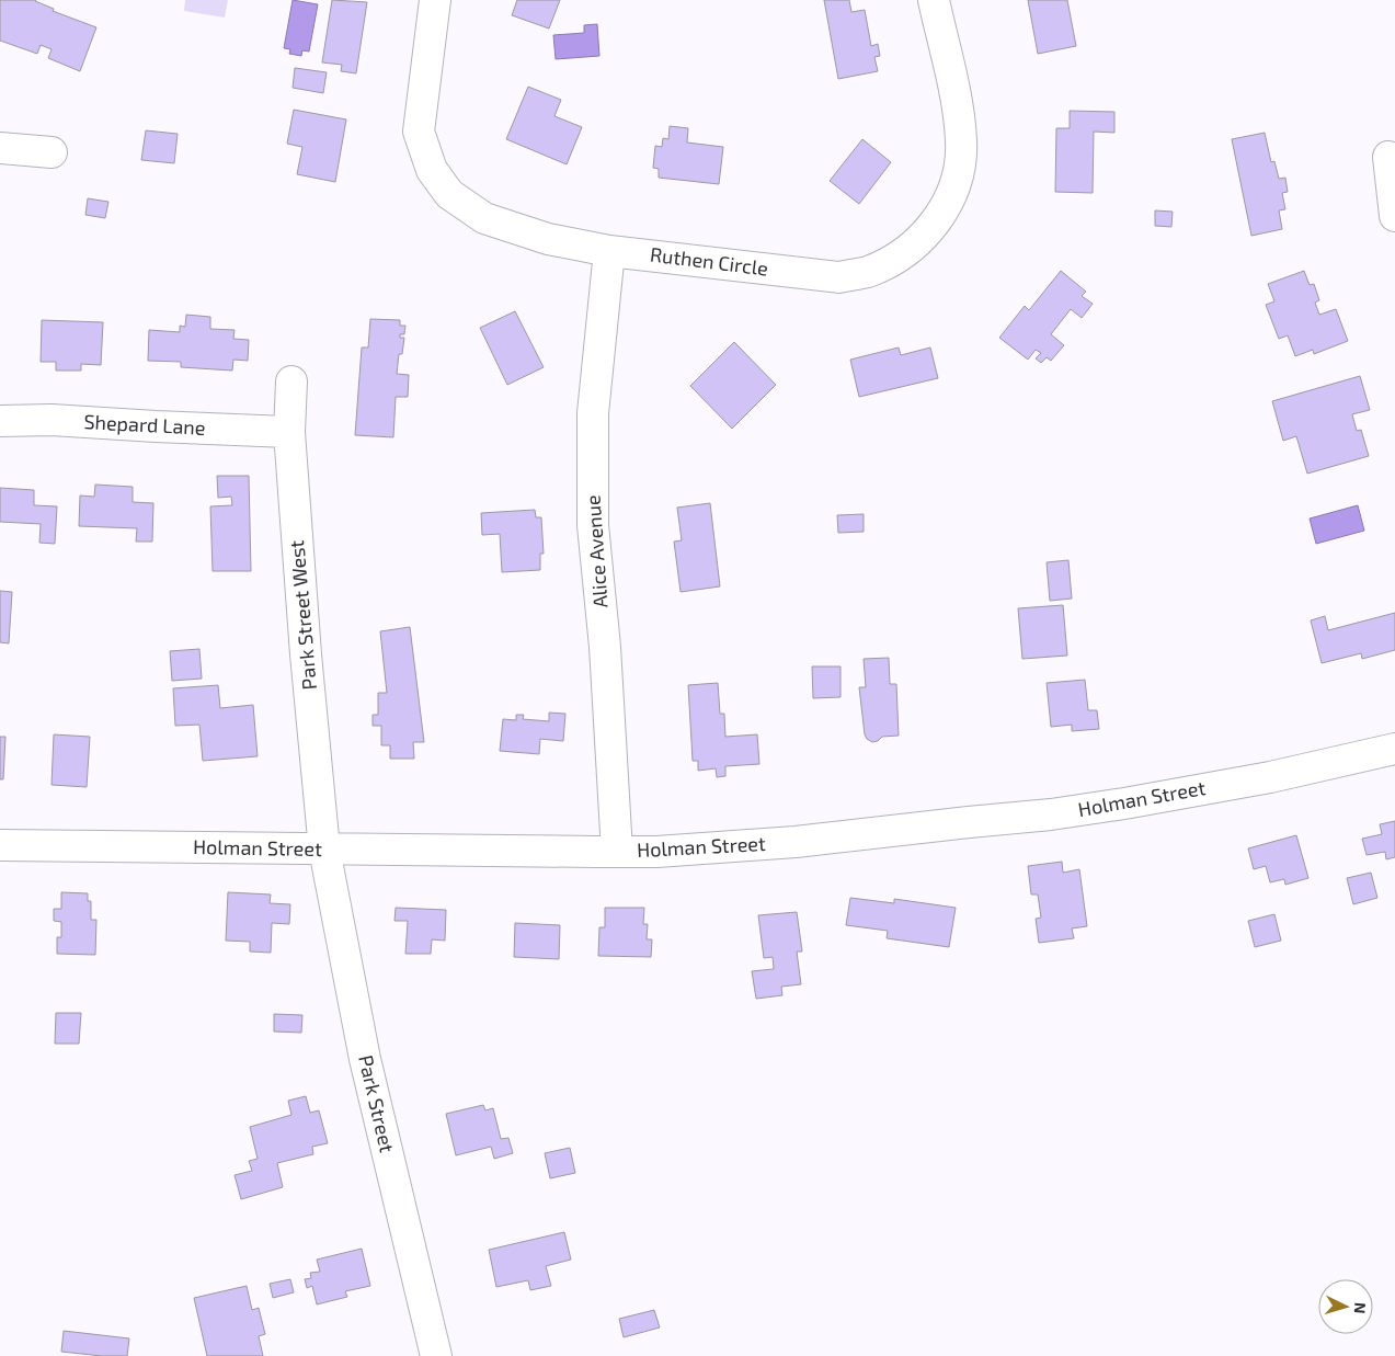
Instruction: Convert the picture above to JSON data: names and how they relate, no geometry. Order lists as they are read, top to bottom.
{
  "streets": {
    "street": [
      "Ruthen Circle",
      "Shepard Lane",
      "Alice Avenue",
      "Park Street West",
      "Holman Street",
      "Park Street"
    ]
  },
  "crossings": [
    ["Ruthen Circle", "Alice Avenue"],
    ["Shepard Lane", "Park Street West"],
    ["Alice Avenue", "Holman Street"],
    ["Park Street West", "Holman Street"],
    ["Park Street West", "Park Street"],
    ["Holman Street", "Park Street"]
  ],
  "north": "right"
}
